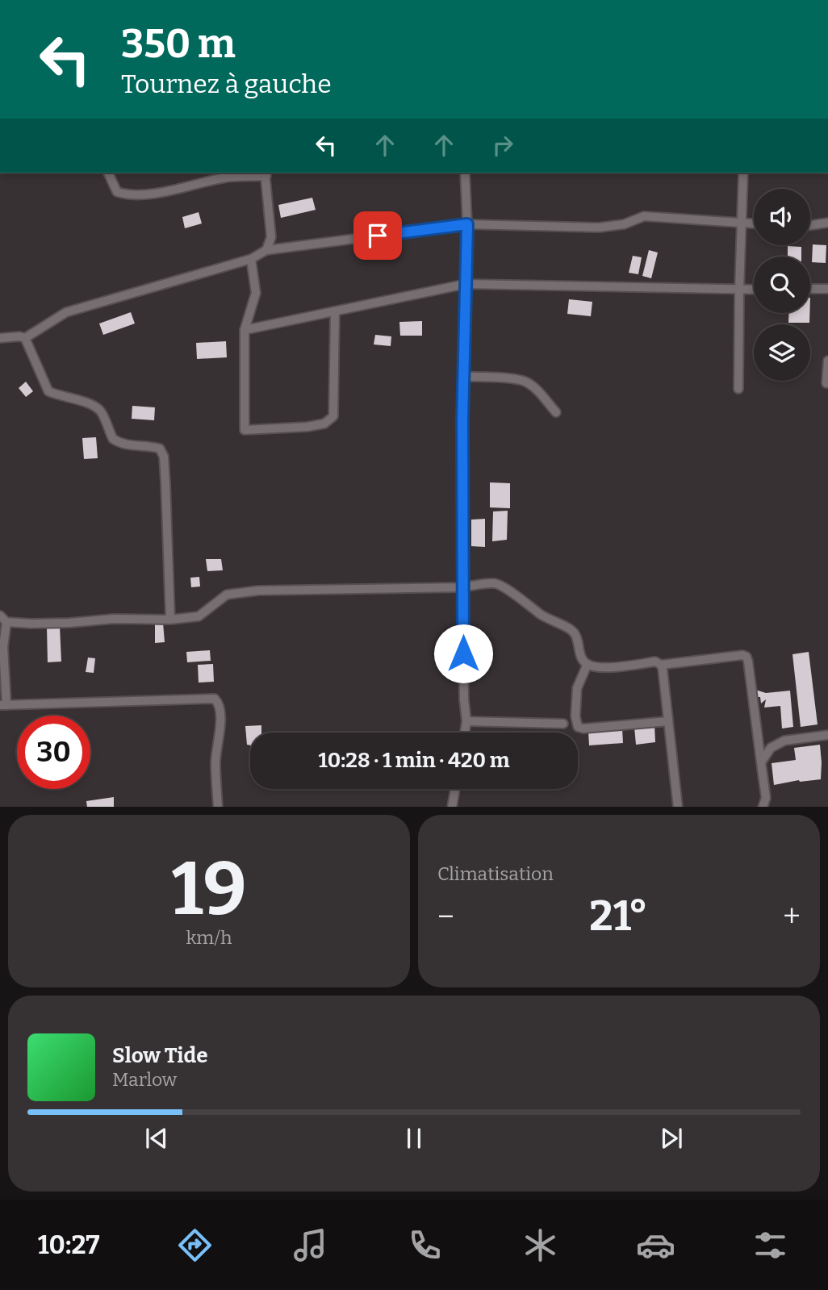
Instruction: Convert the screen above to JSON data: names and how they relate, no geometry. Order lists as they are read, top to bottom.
{
  "page": {
    "turn": ["350 m", "Tournez à gauche"],
    "limit": "30",
    "trip": "10:28 · 1 min · 420 m",
    "tile": [
      ["19", "km/h"],
      "Climatisation"
    ],
    "heat": ["−", "21°", "+"],
    "song": ["Slow Tide", "Marlow"],
    "tabs": "10:27"
  }
}
